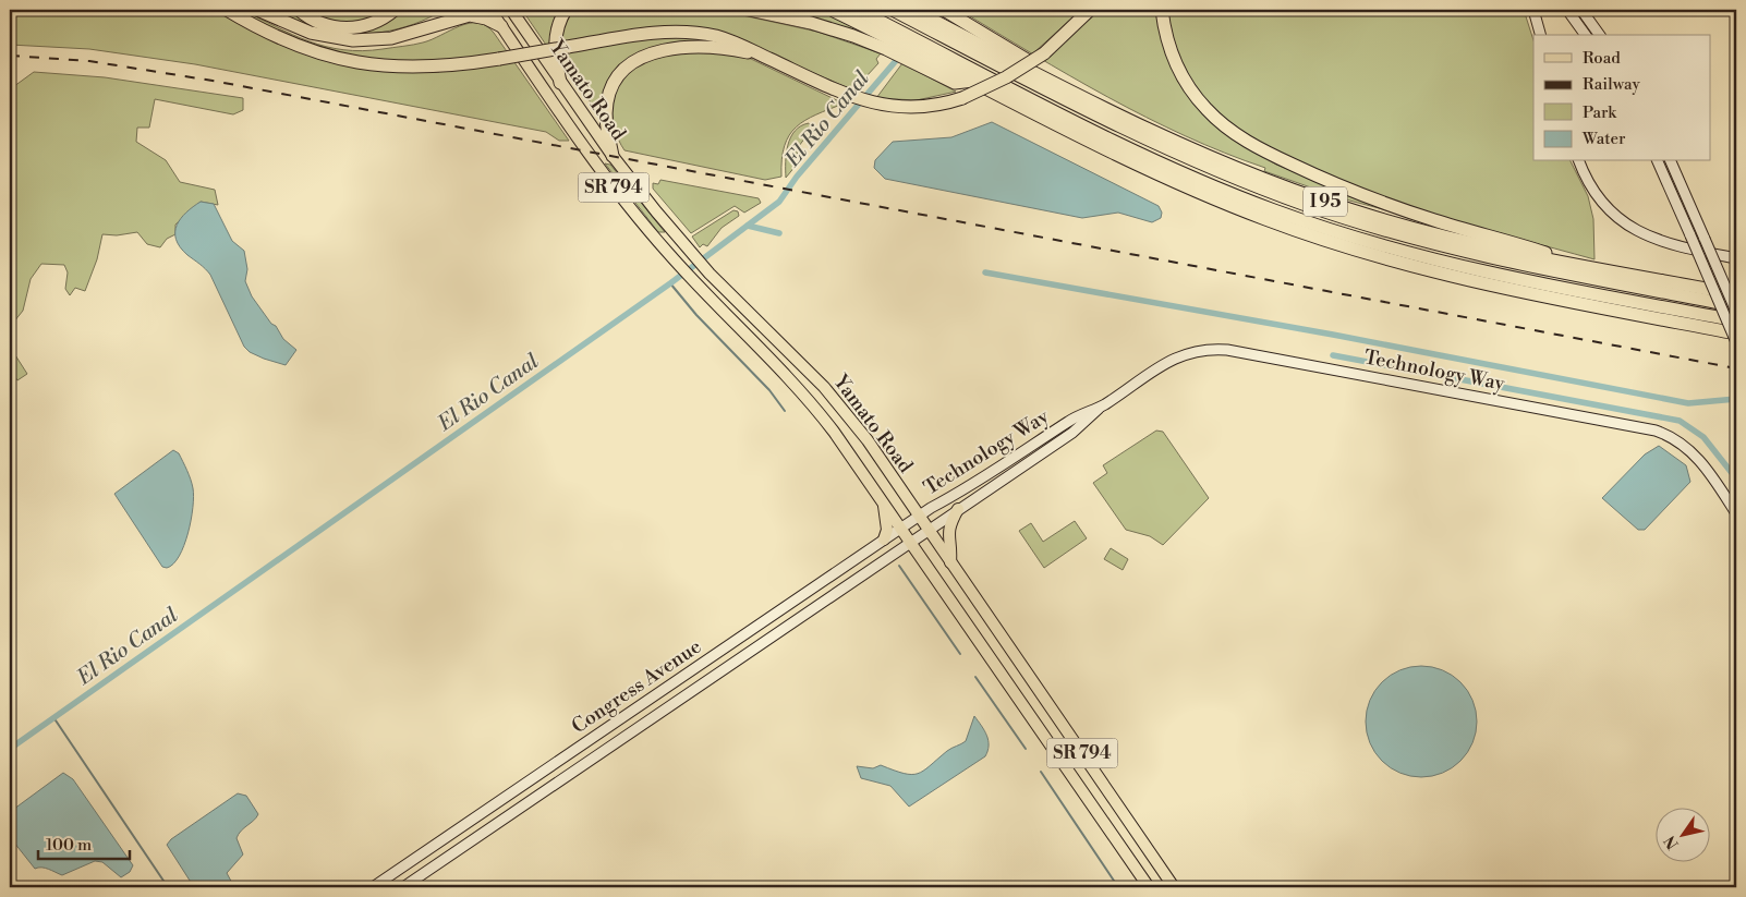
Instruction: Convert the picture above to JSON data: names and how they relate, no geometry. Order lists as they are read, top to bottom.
{
  "streets": {
    "highway": ["I 95"],
    "main road": [
      "Yamato Road",
      "SR 794",
      "Technology Way",
      "Congress Avenue"
    ]
  },
  "crossings": [
    ["Yamato Road", "Technology Way"],
    ["Yamato Road", "Congress Avenue"],
    ["Technology Way", "Congress Avenue"]
  ],
  "water": ["El Rio Canal"],
  "legend": [
    "Road",
    "Railway",
    "Park",
    "Water"
  ],
  "scale_bar": "100 m",
  "north": "bottom left"
}
